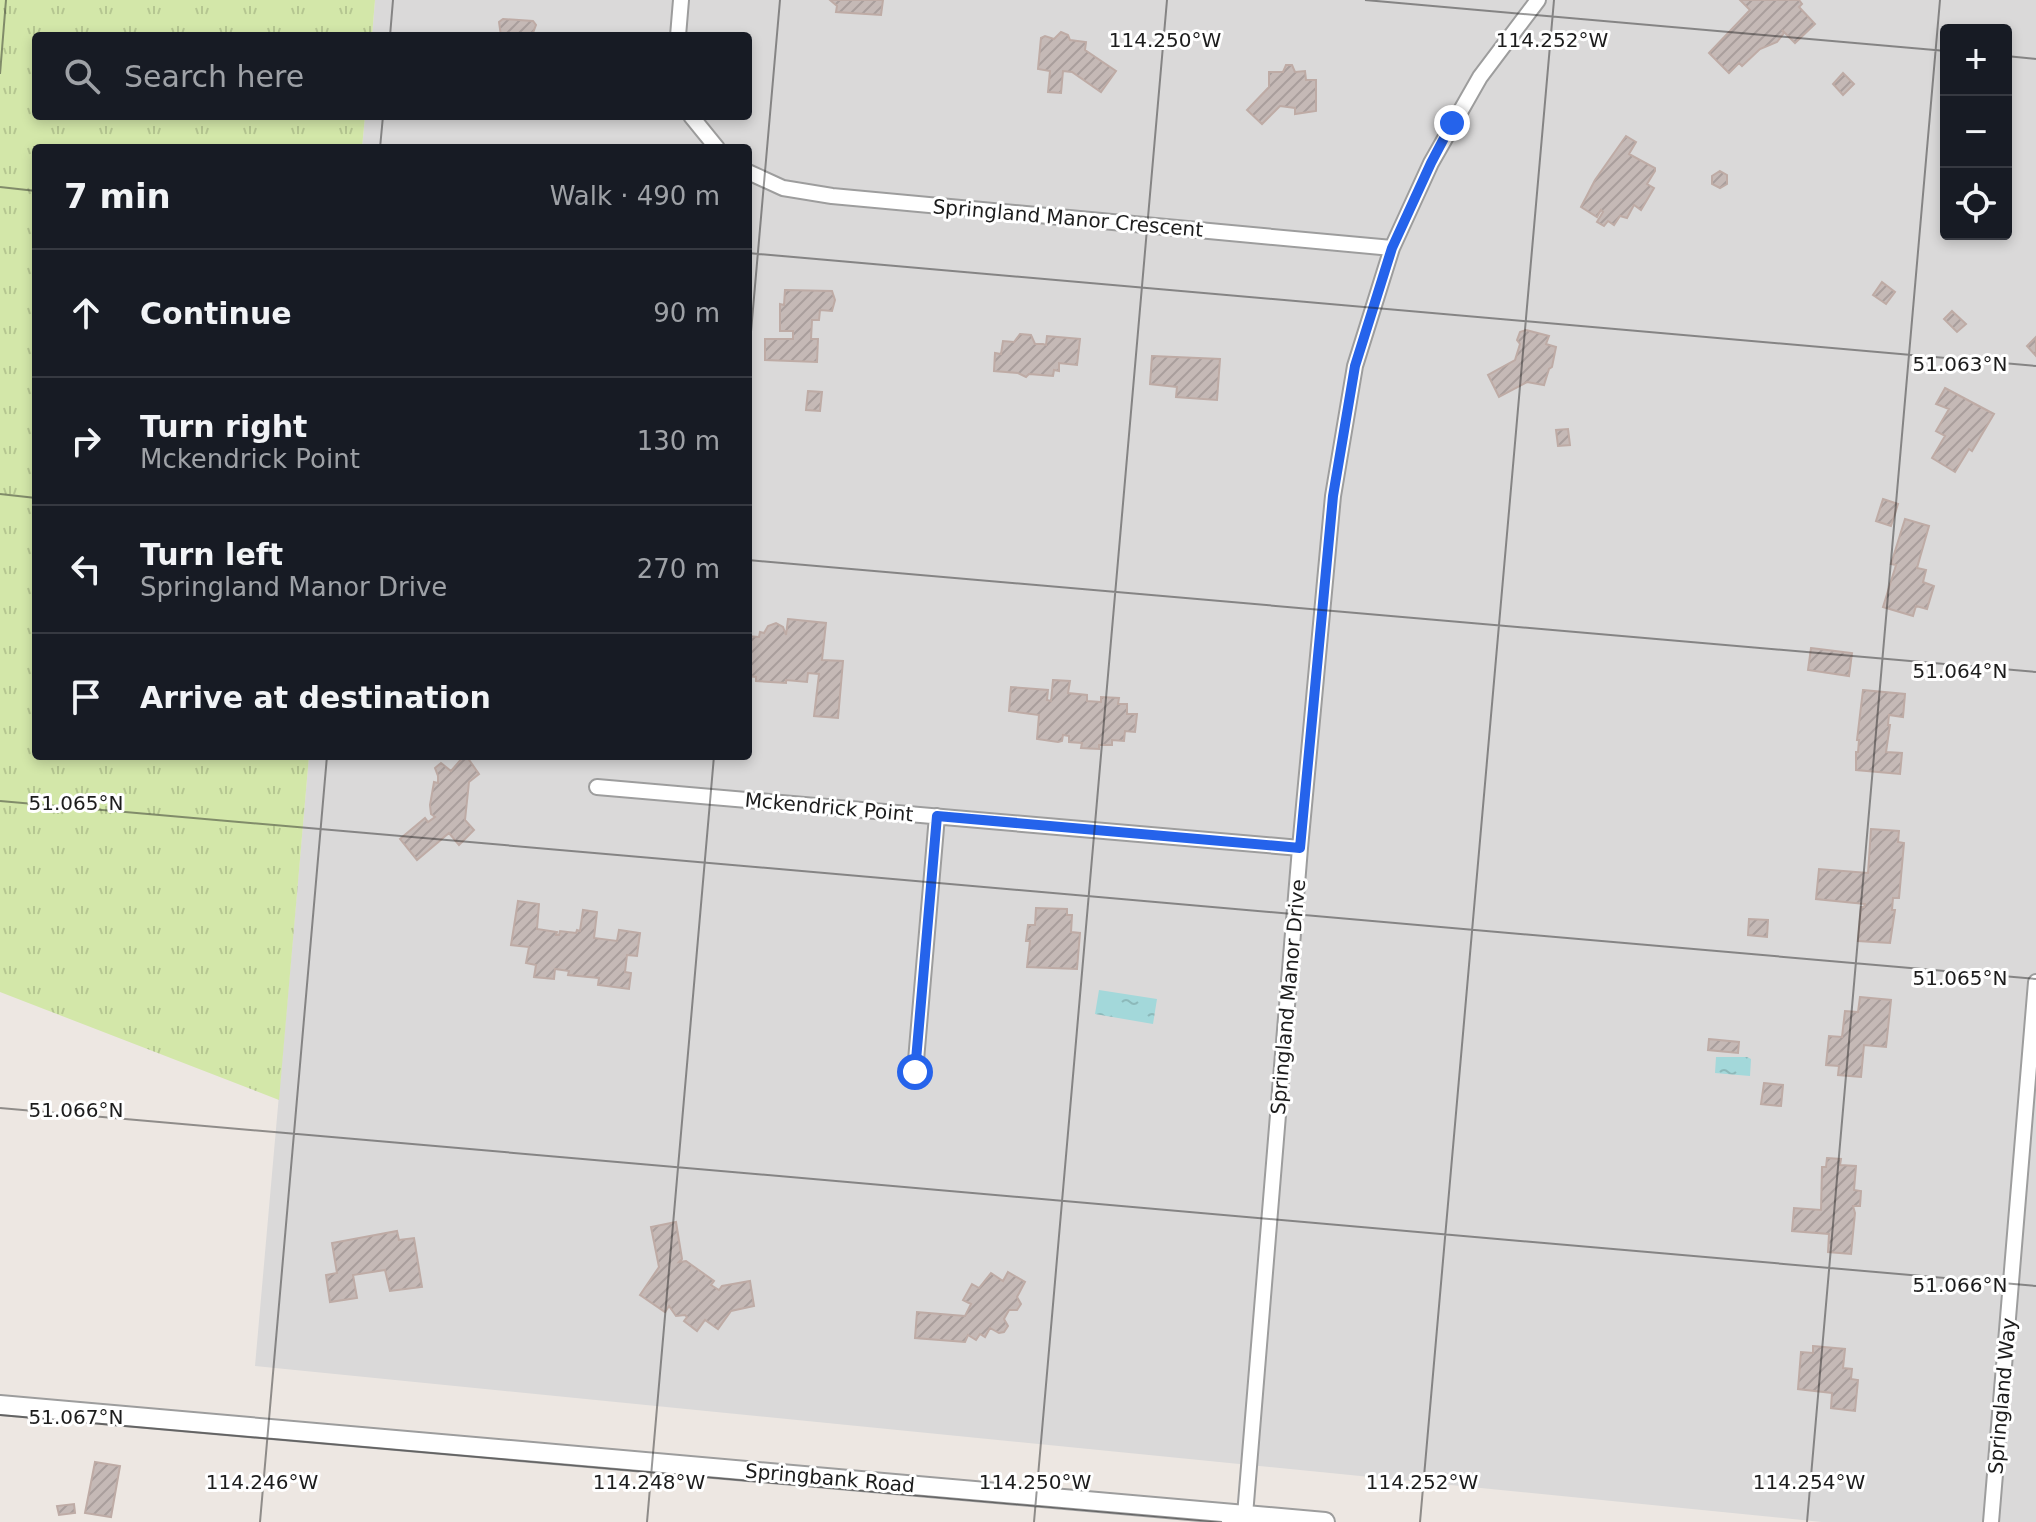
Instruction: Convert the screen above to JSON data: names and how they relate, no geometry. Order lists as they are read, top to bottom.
{
  "streets": {
    "street": [
      "Springland Manor Crescent",
      "Mckendrick Point",
      "Springland Manor Drive",
      "Springland Way",
      "Springbank Road"
    ]
  },
  "crossings": [
    ["Springland Manor Crescent", "Springland Manor Drive"],
    ["Mckendrick Point", "Springland Manor Drive"],
    ["Springland Manor Drive", "Springbank Road"]
  ],
  "page": {
    "map_buttons": ["+", "−"],
    "search": "Search here",
    "heading": ["7 min", "Walk · 490 m"],
    "list": [
      ["Continue", "90 m"],
      ["Turn right", "Mckendrick Point", "130 m"],
      ["Turn left", "Springland Manor Drive", "270 m"],
      "Arrive at destination"
    ]
  },
  "coordinates": [
    "114.250°W",
    "114.252°W",
    "51.063°N",
    "51.064°N",
    "51.065°N",
    "51.066°N",
    "51.067°N",
    "114.246°W",
    "114.248°W",
    "114.254°W"
  ]
}
